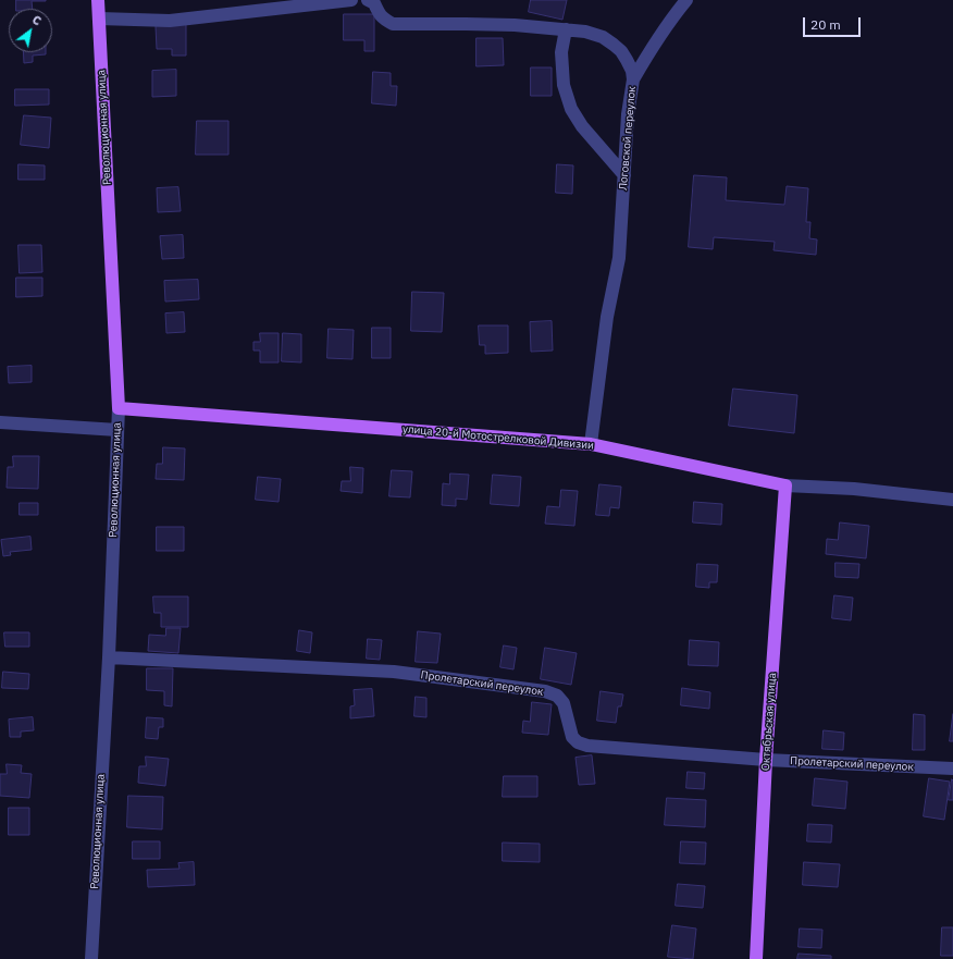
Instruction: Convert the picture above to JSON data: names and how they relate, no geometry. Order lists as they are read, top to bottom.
{
  "streets": {
    "main road": ["Революционная улица", "улица 20-й Мотострелковой Дивизии", "Октябрьская улица"],
    "street": ["Логовской переулок", "Пролетарский переулок"]
  },
  "crossings": [
    ["Революционная улица", "улица 20-й Мотострелковой Дивизии"],
    ["Революционная улица", "Пролетарский переулок"],
    ["Логовской переулок", "улица 20-й Мотострелковой Дивизии"],
    ["улица 20-й Мотострелковой Дивизии", "Октябрьская улица"],
    ["Пролетарский переулок", "Октябрьская улица"]
  ],
  "scale_bar": "20 m",
  "north": "top right"
}
